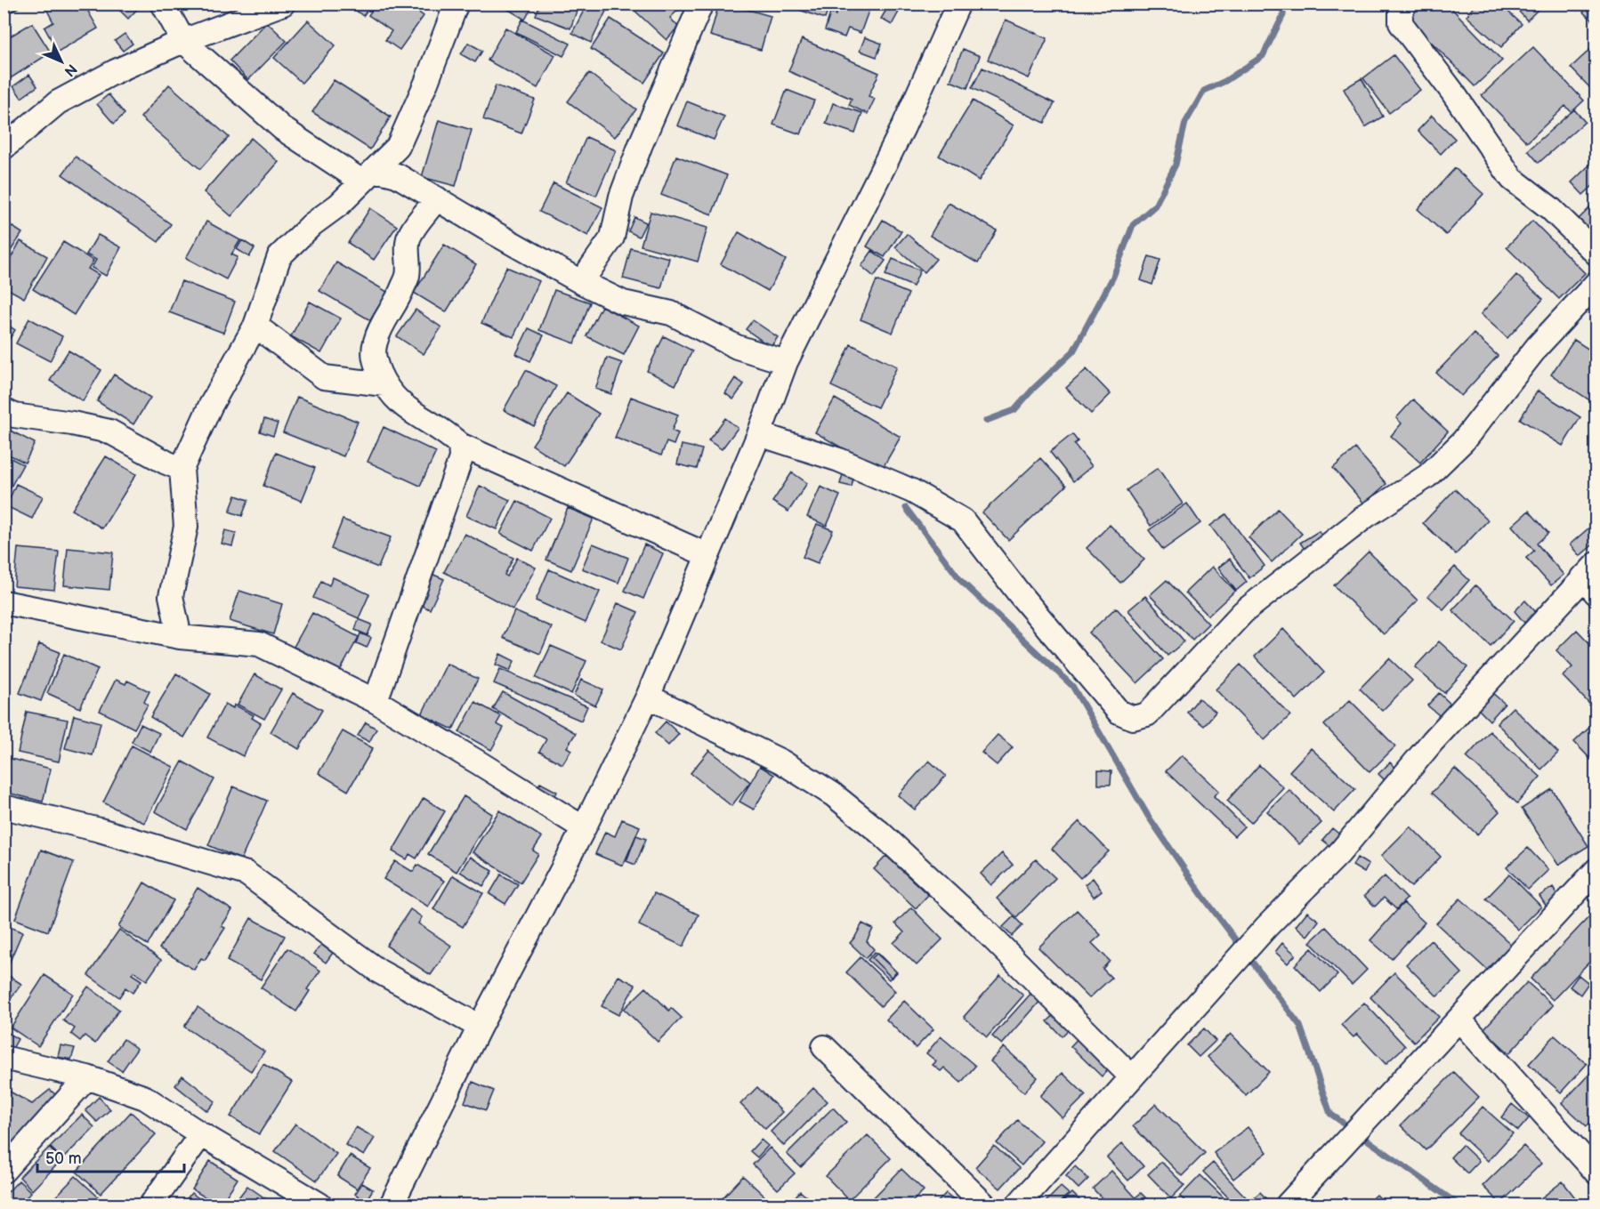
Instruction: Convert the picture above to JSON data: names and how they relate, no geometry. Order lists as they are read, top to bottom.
{
  "scale_bar": "50 m",
  "north": "bottom right"
}
